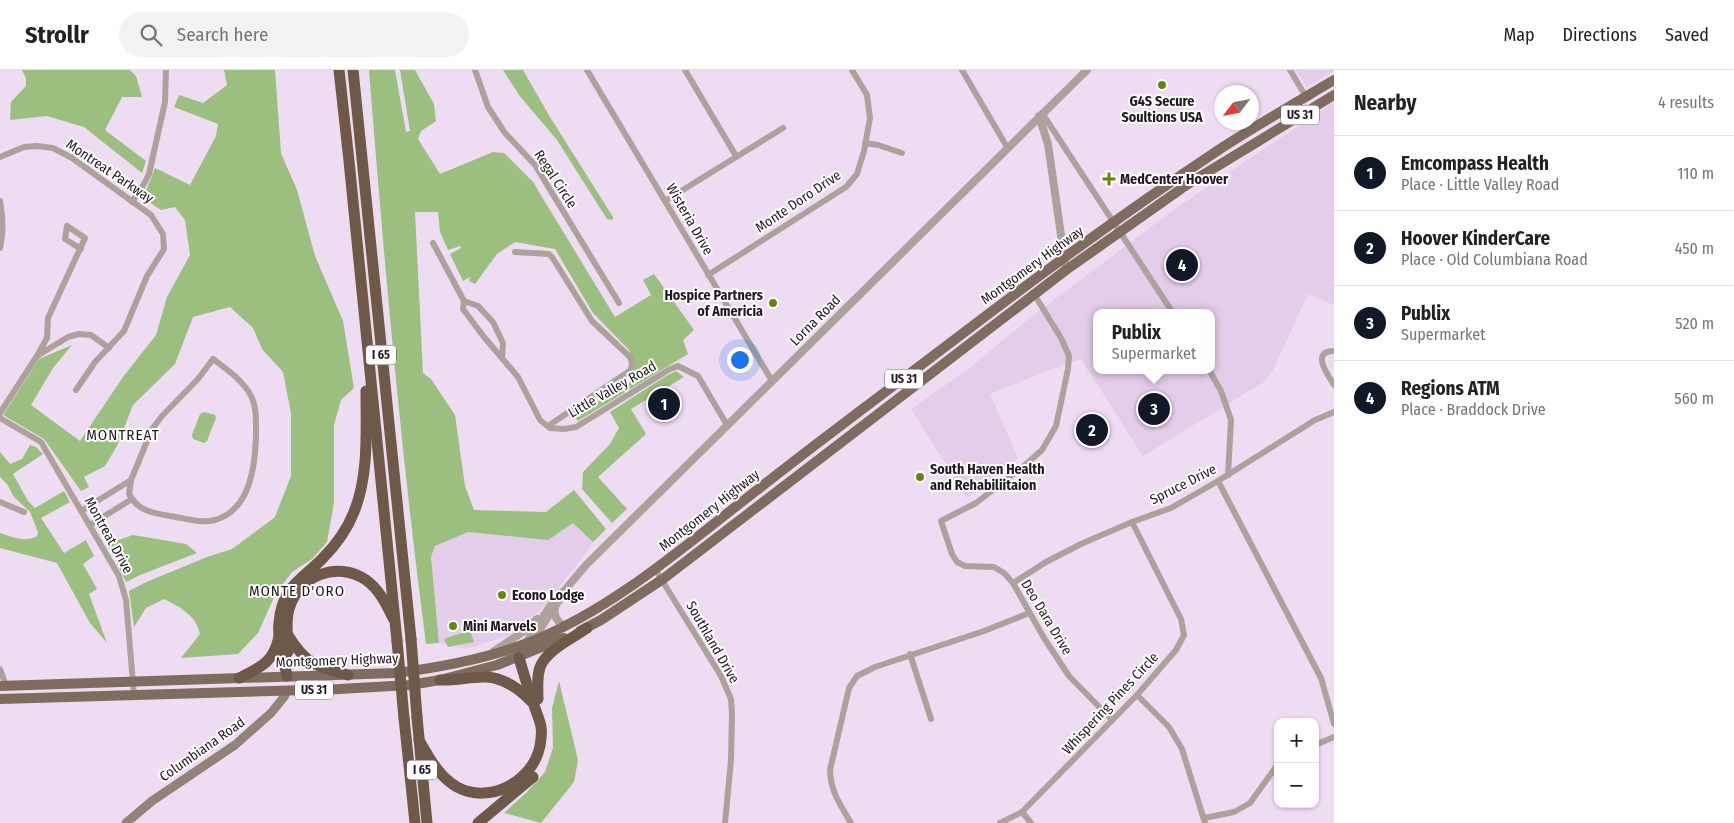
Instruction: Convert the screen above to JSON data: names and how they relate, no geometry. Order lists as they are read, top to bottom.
{
  "streets": {
    "highway": ["I 65"],
    "main road": ["US 31", "Montgomery Highway", "Columbiana Road"],
    "street": [
      "Montreat Parkway",
      "Regal Circle",
      "Monte Doro Drive",
      "Wisteria Drive",
      "Lorna Road",
      "Little Valley Road",
      "Spruce Drive",
      "Montreat Drive",
      "Deo Dara Drive",
      "Southland Drive",
      "Whispering Pines Circle"
    ]
  },
  "crossings": [
    ["Monte Doro Drive", "Wisteria Drive"],
    ["Wisteria Drive", "Lorna Road"],
    ["Montgomery Highway", "Lorna Road"],
    ["Montgomery Highway", "Montreat Drive"],
    ["Montgomery Highway", "Deo Dara Drive"],
    ["Montgomery Highway", "Southland Drive"],
    ["Montgomery Highway", "Columbiana Road"],
    ["Lorna Road", "Little Valley Road"],
    ["Spruce Drive", "Deo Dara Drive"],
    ["Spruce Drive", "Whispering Pines Circle"],
    ["Deo Dara Drive", "Whispering Pines Circle"]
  ],
  "districts": ["MONTREAT", "MONTE D'ORO"],
  "places": {
    "other": [
      "G4S Secure Soultions USA",
      "Hospice Partners of Americia",
      "South Haven Health and Rehabiliitaion",
      "Econo Lodge",
      "Mini Marvels"
    ],
    "health": ["MedCenter Hoover"]
  },
  "north": "bottom left",
  "page": {
    "header": "Strollr",
    "search": "Search here",
    "nav": ["Map", "Directions", "Saved"],
    "heading": ["Nearby", "4 results"],
    "list": [
      {
        "mark": "1",
        "name": "Emcompass Health",
        "note": "Place · Little Valley Road",
        "value": "110 m"
      },
      {
        "mark": "2",
        "name": "Hoover KinderCare",
        "note": "Place · Old Columbiana Road",
        "value": "450 m"
      },
      {
        "mark": "3",
        "name": "Publix",
        "note": "Supermarket",
        "value": "520 m"
      },
      {
        "mark": "4",
        "name": "Regions ATM",
        "note": "Place · Braddock Drive",
        "value": "560 m"
      }
    ],
    "pins": [
      "4",
      "1",
      "3",
      "2"
    ],
    "popup": ["Publix", "Supermarket"],
    "map_buttons": ["+", "−"]
  }
}
